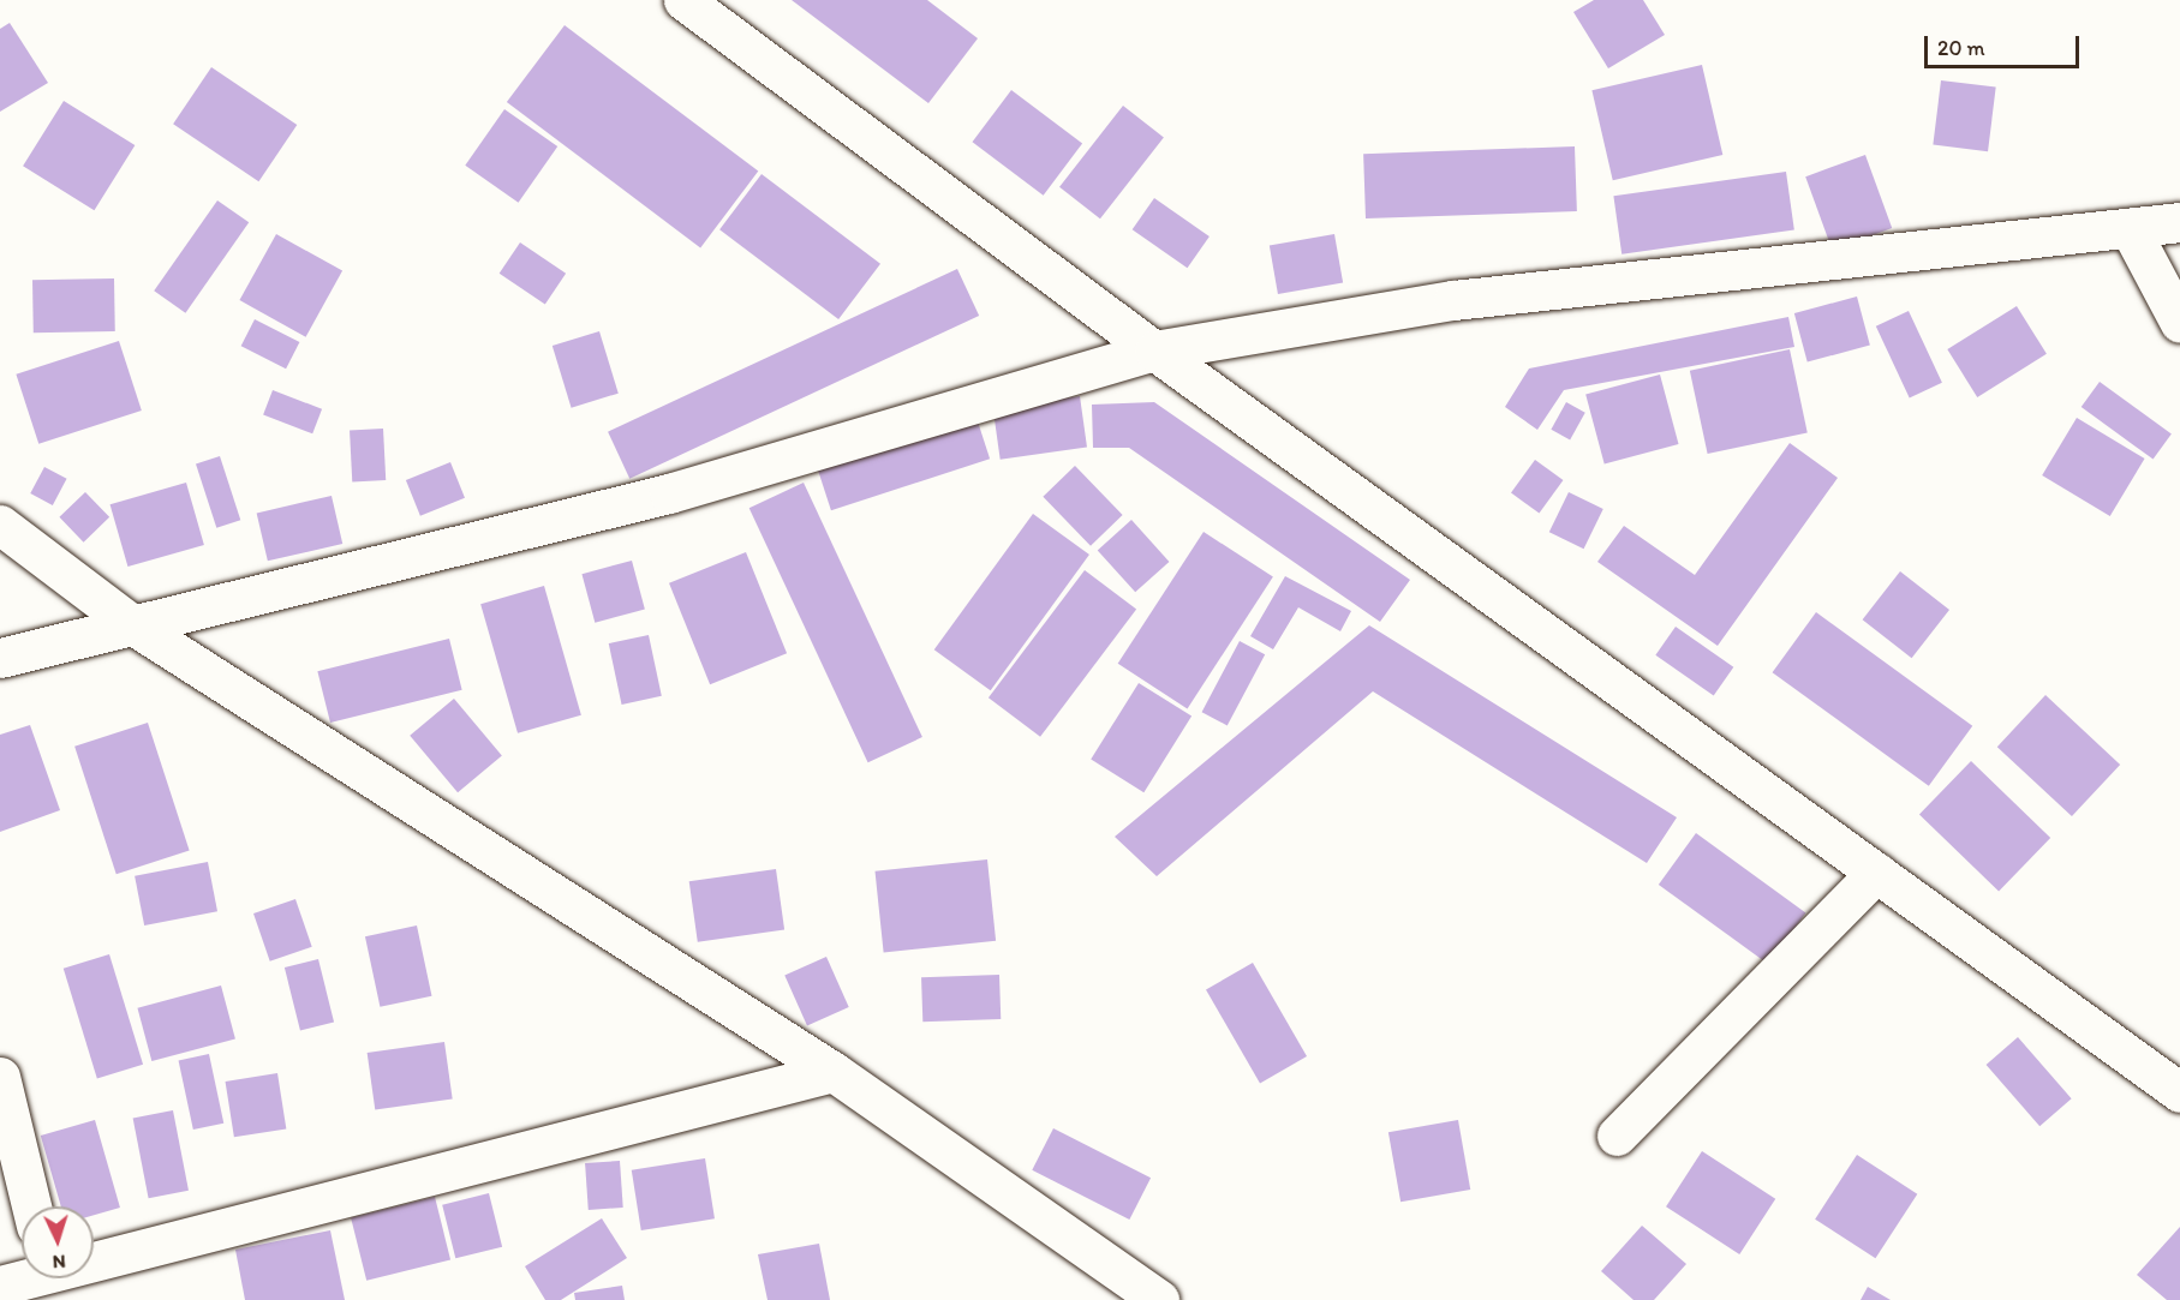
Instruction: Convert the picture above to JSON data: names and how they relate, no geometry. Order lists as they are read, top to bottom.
{
  "scale_bar": "20 m",
  "north": "bottom"
}
